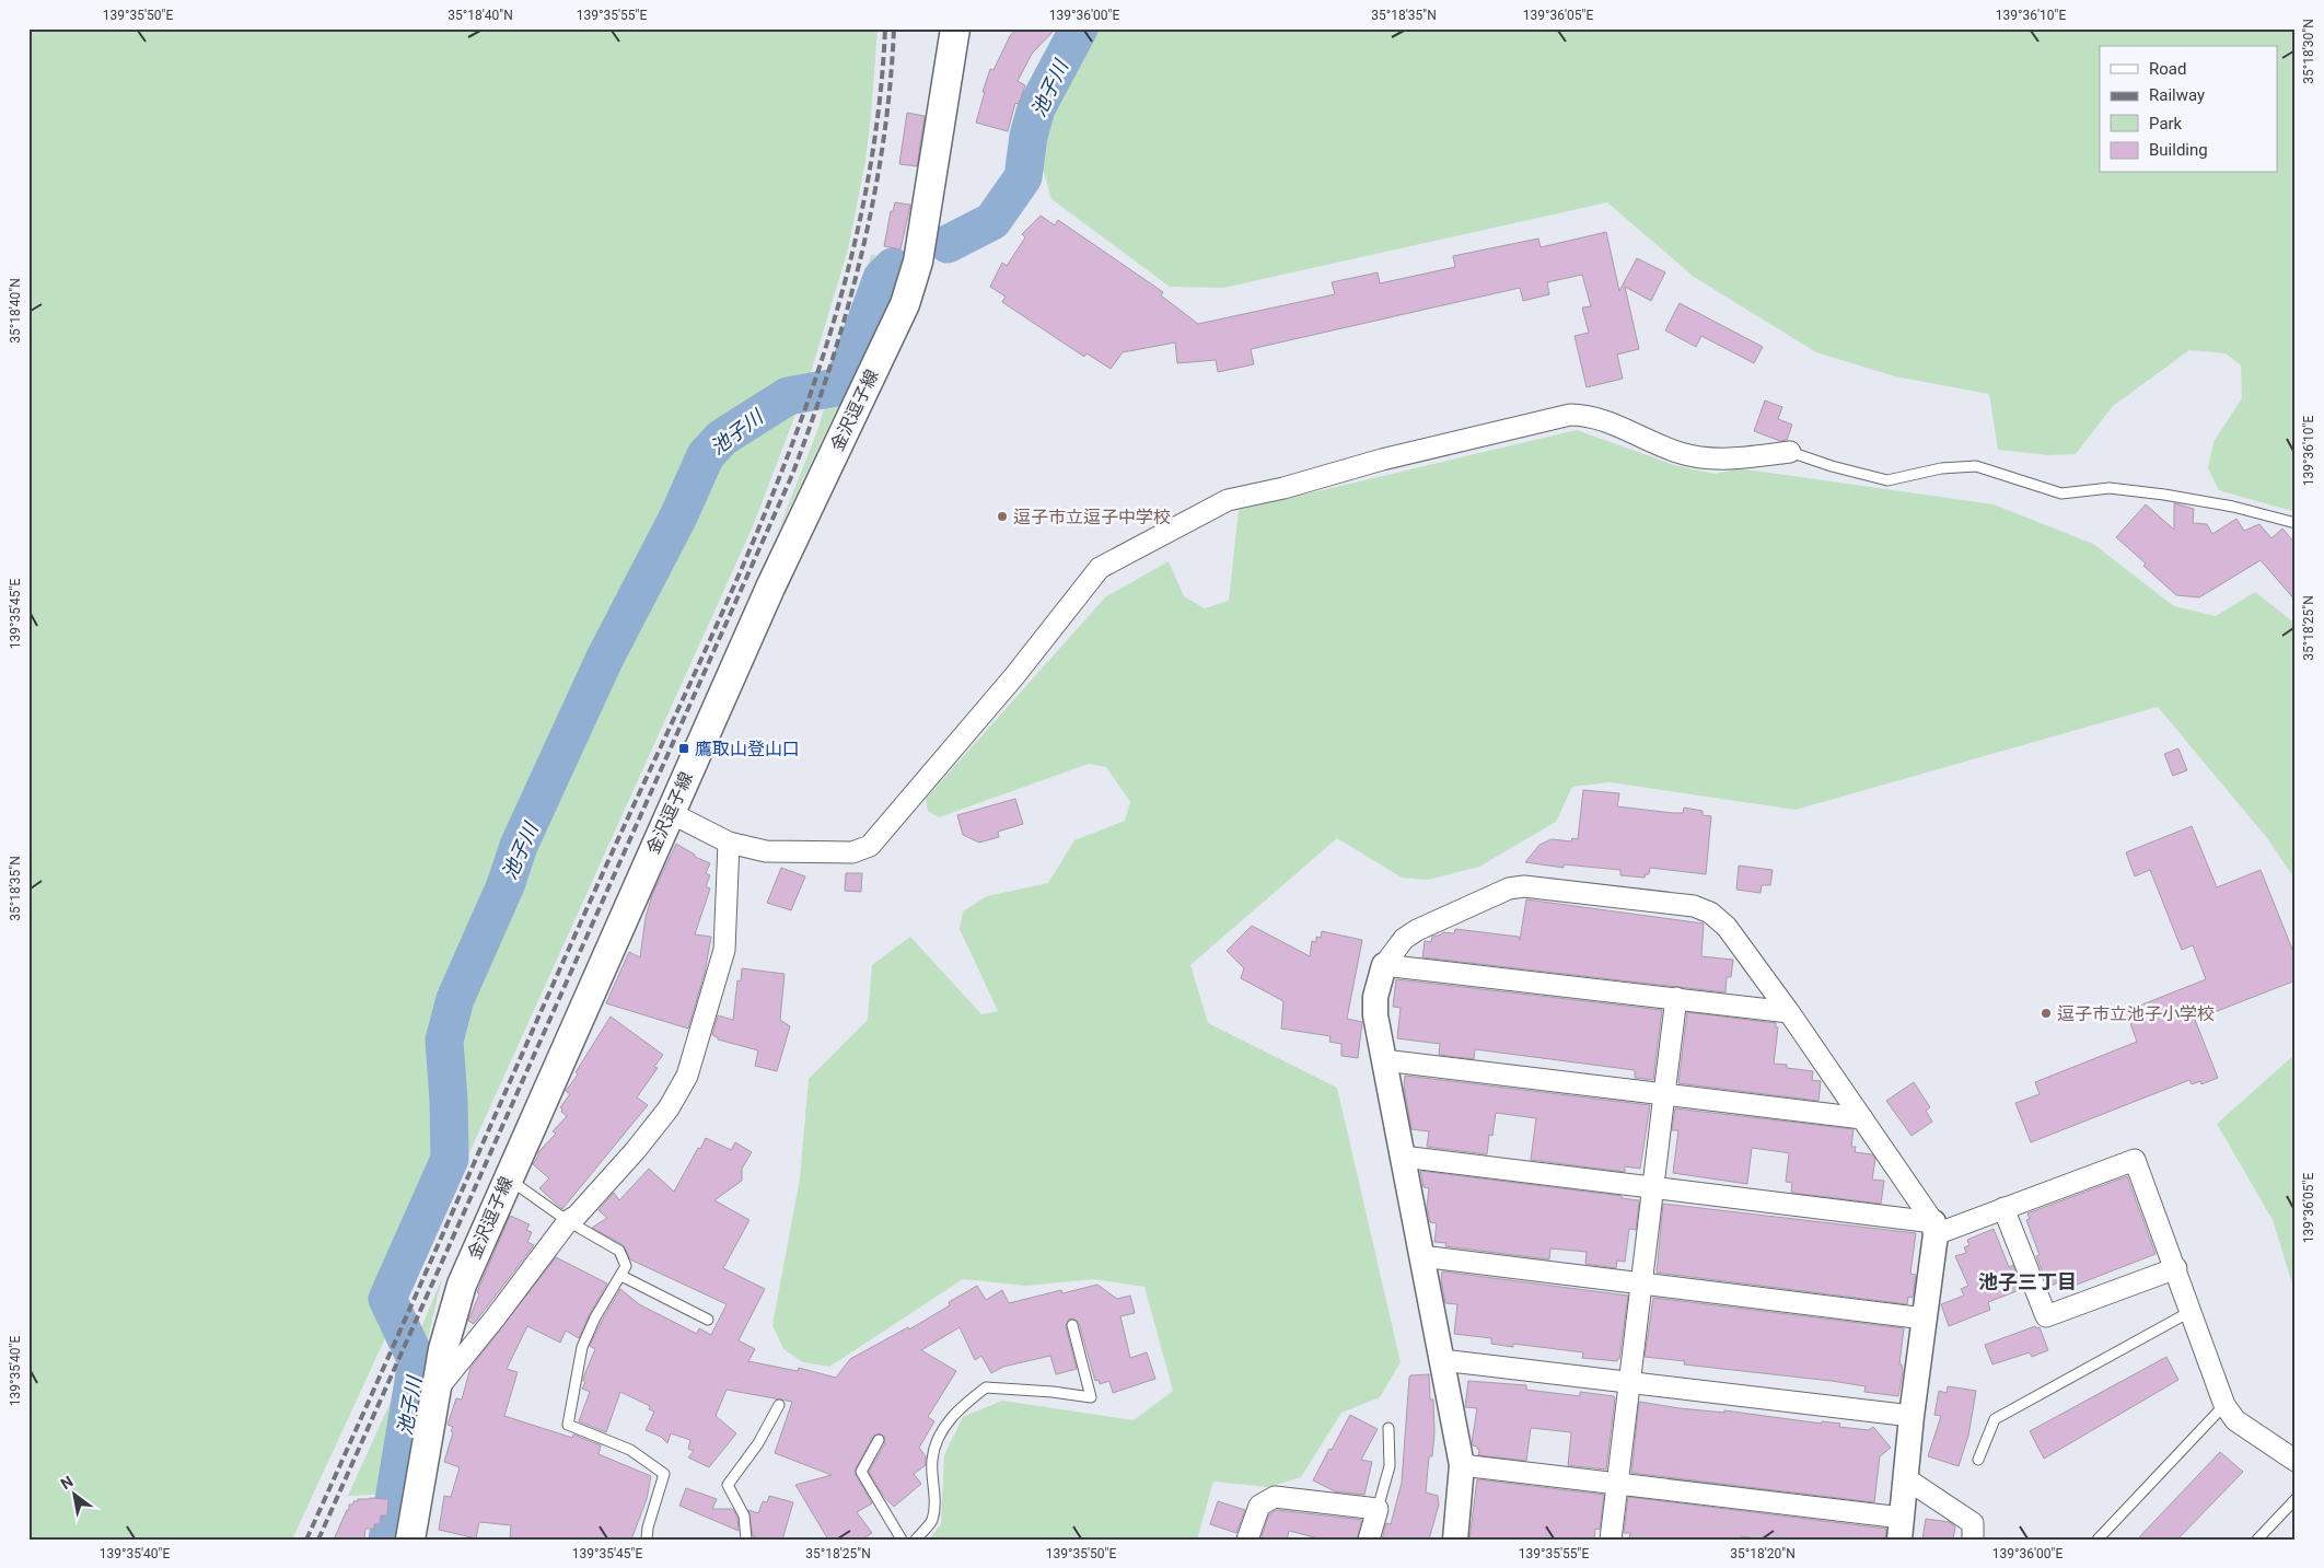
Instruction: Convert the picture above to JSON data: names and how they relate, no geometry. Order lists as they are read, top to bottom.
{
  "streets": {
    "main road": ["金沢逗子線"]
  },
  "districts": ["池子三丁目"],
  "water": ["池子川"],
  "places": {
    "other": ["逗子市立逗子中学校", "逗子市立池子小学校"],
    "transit": ["鷹取山登山口"]
  },
  "legend": [
    "Road",
    "Railway",
    "Park",
    "Building"
  ],
  "north": "top left",
  "coordinates": [
    "139°35'50\"E",
    "35°18'40\"N",
    "139°35'55\"E",
    "139°36'00\"E",
    "35°18'35\"N",
    "139°36'05\"E",
    "139°36'10\"E",
    "35°18'30\"N",
    "139°35'45\"E",
    "35°18'25\"N",
    "139°35'40\"E",
    "35°18'20\"N"
  ]
}
